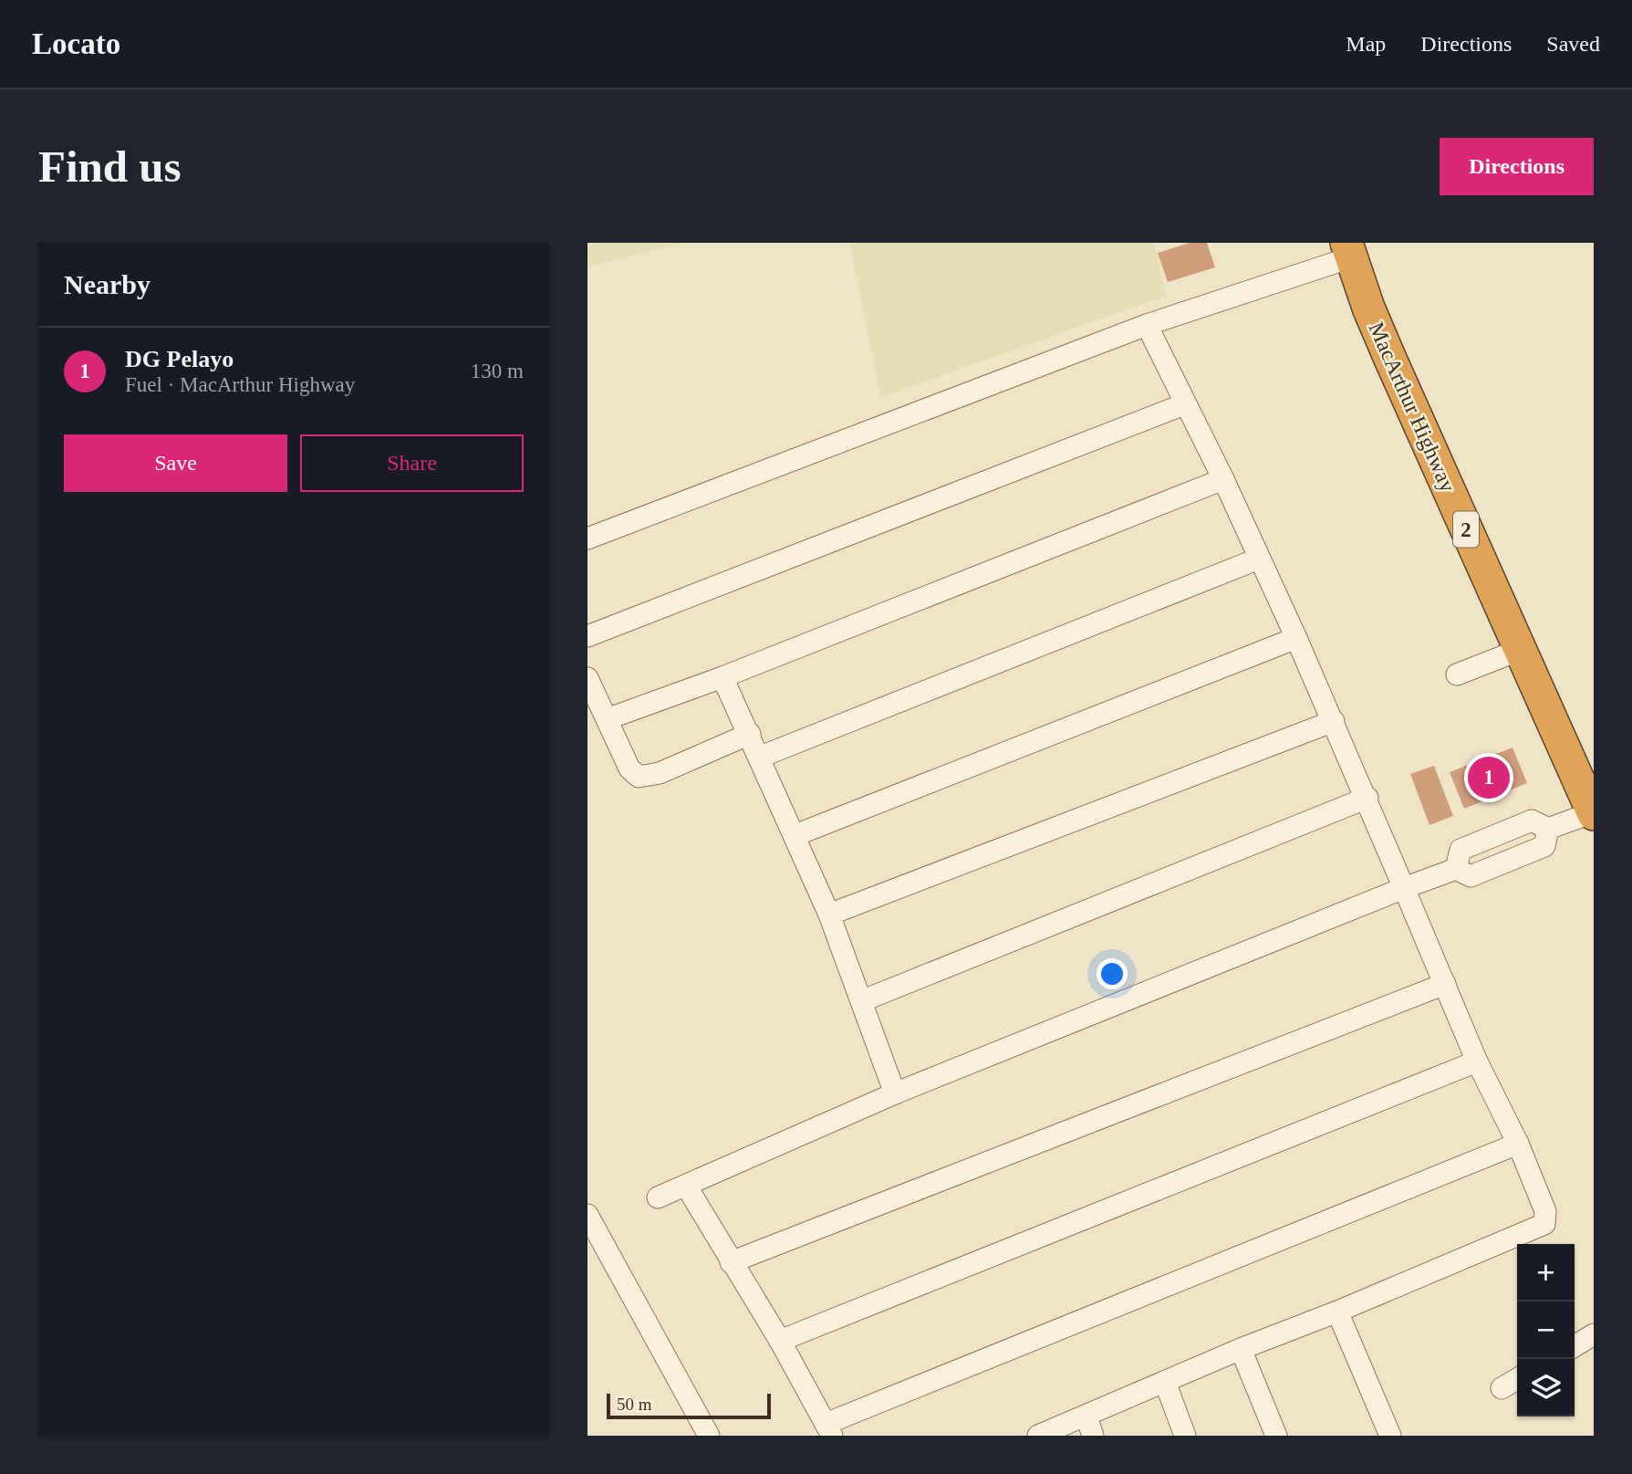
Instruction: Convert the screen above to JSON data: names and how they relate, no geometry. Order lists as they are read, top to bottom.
{
  "streets": {
    "highway": ["MacArthur Highway", "2"]
  },
  "scale_bar": "50 m",
  "page": {
    "header": "Locato",
    "nav": ["Map", "Directions", "Saved"],
    "buttons": [
      "Directions",
      ["Save", "Share"]
    ],
    "title": "Find us",
    "heading": "Nearby",
    "list": [
      {
        "mark": "1",
        "name": "DG Pelayo",
        "note": "Fuel · MacArthur Highway",
        "value": "130 m"
      }
    ],
    "pins": "1",
    "map_buttons": ["+", "−"],
    "scale": "50 m"
  }
}
